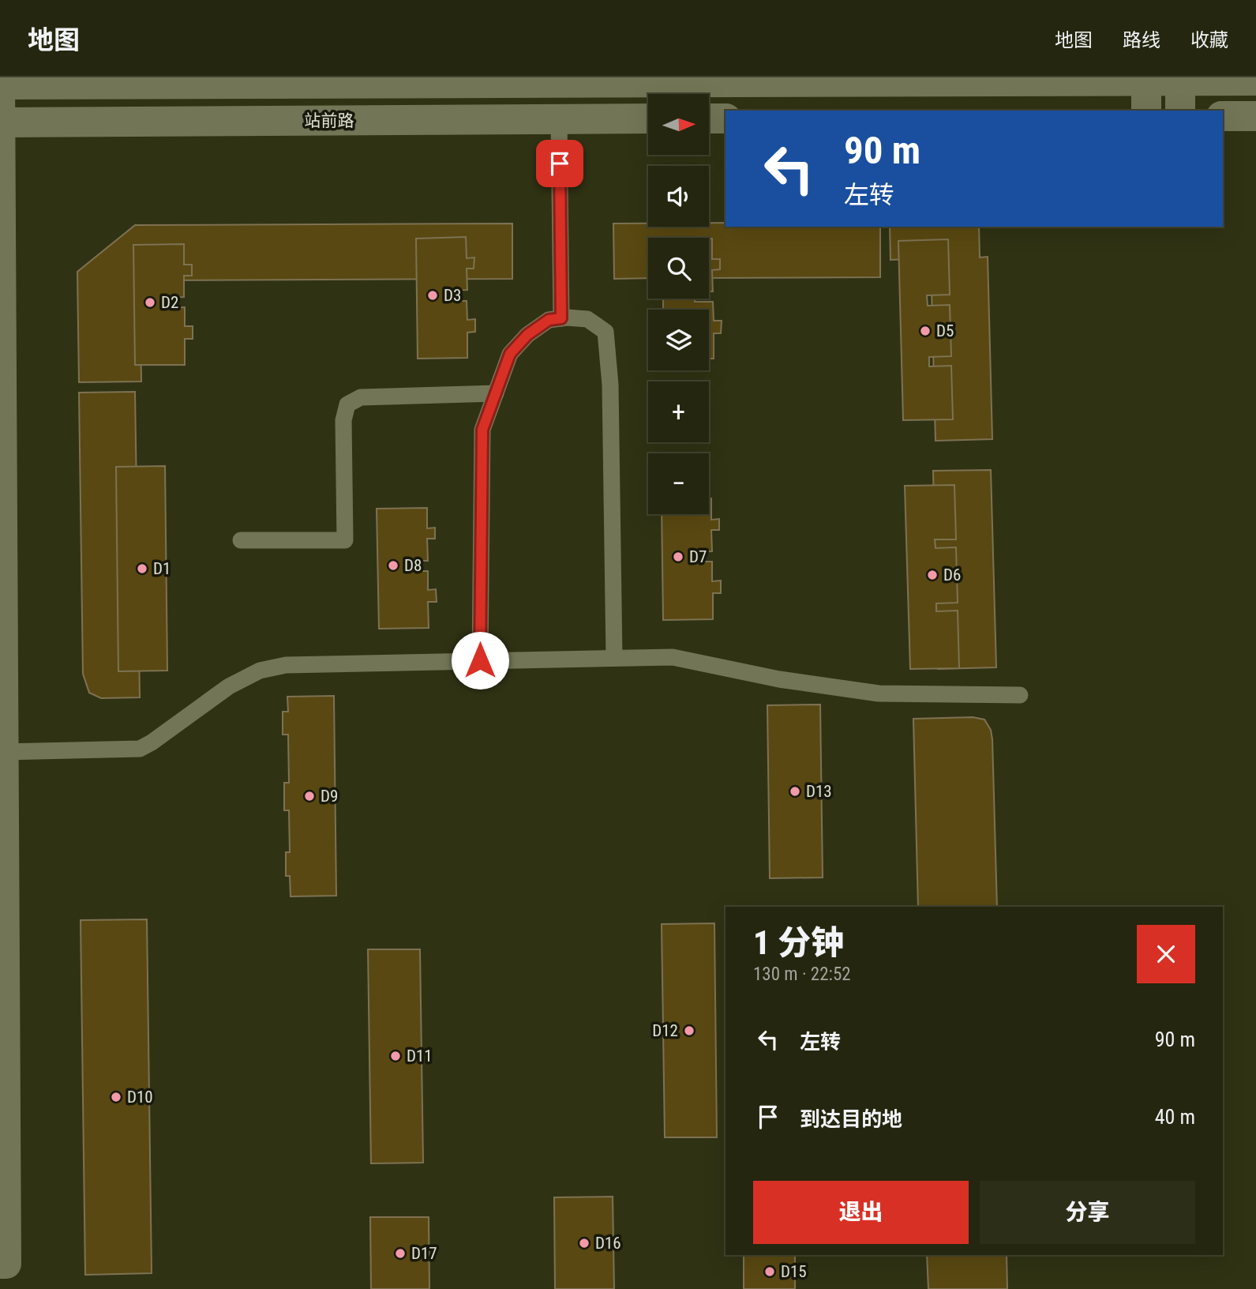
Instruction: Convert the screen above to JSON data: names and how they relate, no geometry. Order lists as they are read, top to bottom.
{
  "streets": {
    "street": ["站前路"]
  },
  "places": [
    "D3",
    "D2",
    "D5",
    "D7",
    "D8",
    "D1",
    "D6",
    "D13",
    "D9",
    "D12",
    "D11",
    "D10",
    "D16",
    "D17",
    "D15"
  ],
  "north": "right",
  "page": {
    "header": "地图",
    "nav": ["地图", "路线", "收藏"],
    "map_buttons": ["+", "−"],
    "turn": ["90 m", "左转"],
    "heading": ["1 分钟", "130 m · 22:52"],
    "list": [
      {
        "name": "左转",
        "value": "90 m"
      },
      {
        "name": "到达目的地",
        "value": "40 m"
      }
    ],
    "buttons": ["退出", "分享"]
  }
}
